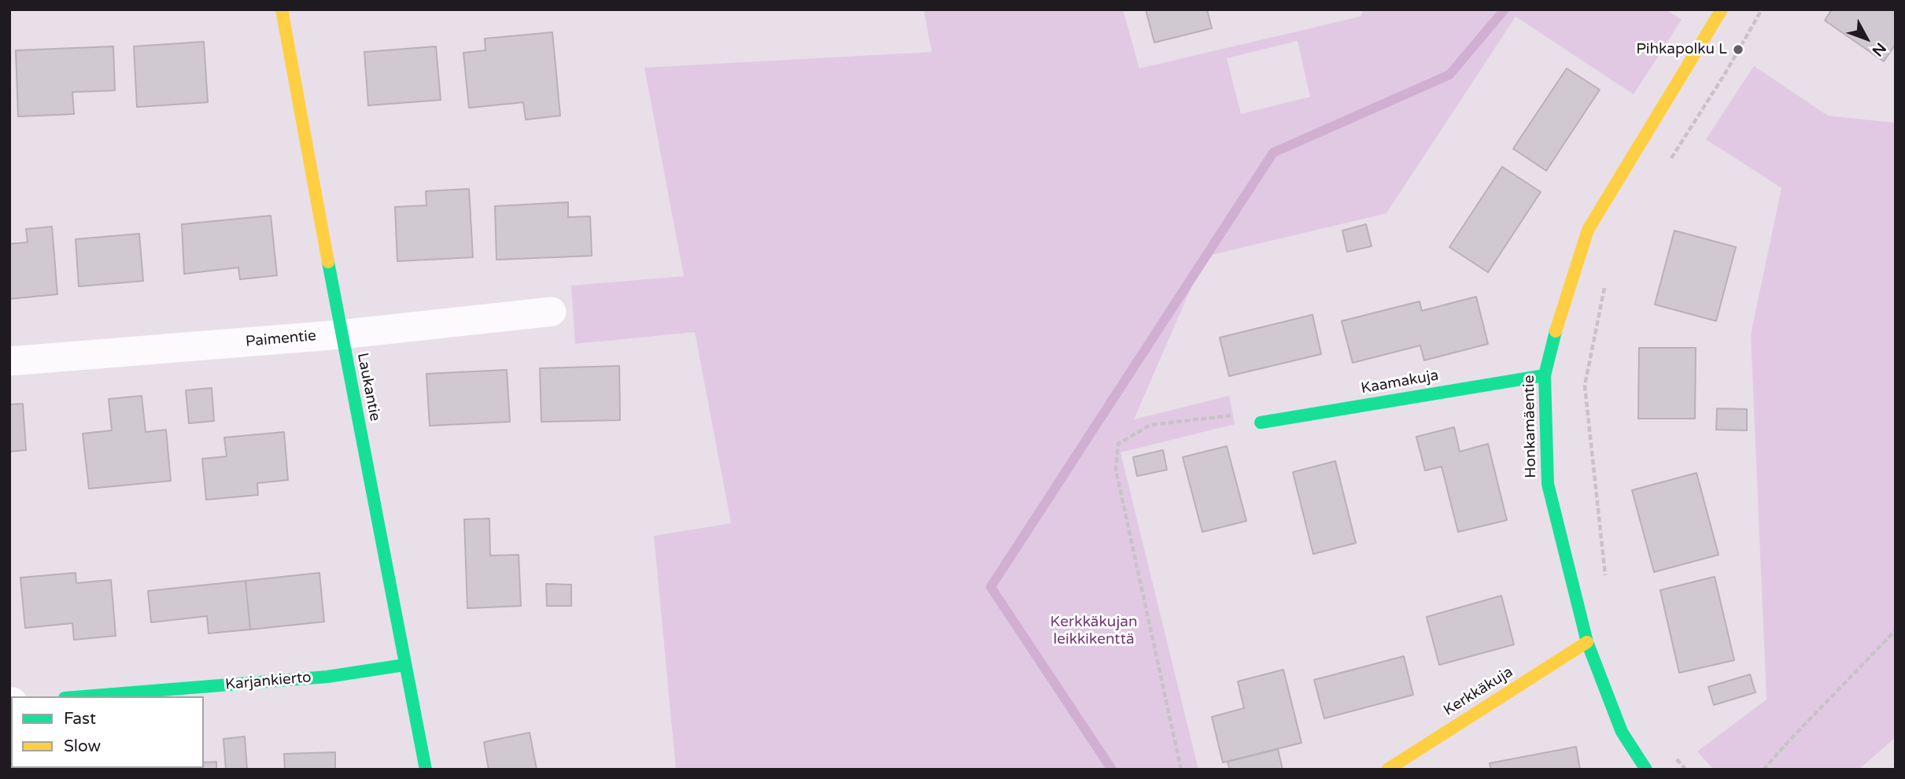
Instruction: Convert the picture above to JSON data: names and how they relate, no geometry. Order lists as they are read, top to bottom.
{
  "streets": {
    "street": [
      "Paimentie",
      "Kaamakuja",
      "Laukantie",
      "Honkamäentie",
      "Karjankierto",
      "Kerkkäkuja"
    ]
  },
  "crossings": [
    ["Paimentie", "Laukantie"],
    ["Kaamakuja", "Honkamäentie"],
    ["Laukantie", "Karjankierto"],
    ["Honkamäentie", "Kerkkäkuja"]
  ],
  "parks": ["Kerkkäkujan leikkikenttä"],
  "places": ["Pihkapolku L"],
  "legend": ["Fast", "Slow"],
  "north": "bottom right"
}
